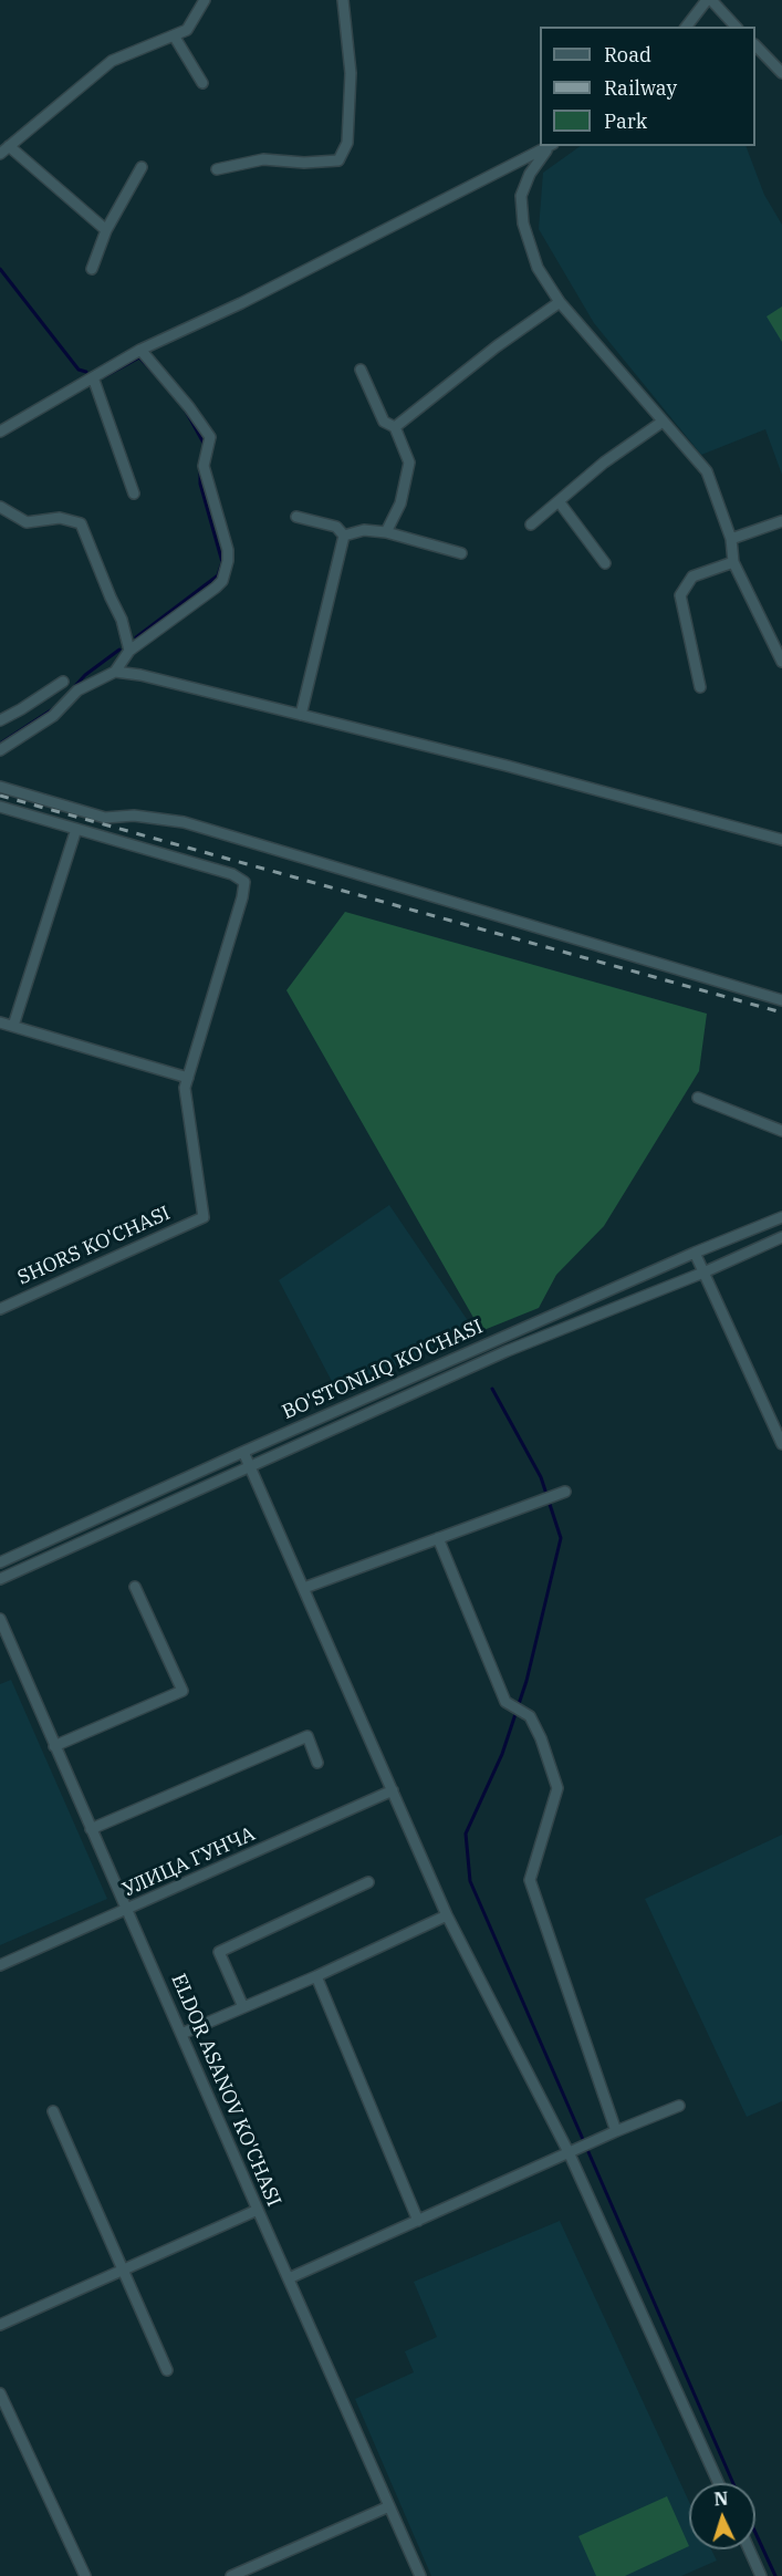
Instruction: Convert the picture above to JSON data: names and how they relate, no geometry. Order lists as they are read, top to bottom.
{
  "streets": {
    "street": [
      "SHORS KO'CHASI",
      "BO'STONLIQ KO'CHASI",
      "УЛИЦА ГУНЧА",
      "ELDOR ASANOV KO'CHASI"
    ]
  },
  "crossings": [
    ["УЛИЦА ГУНЧА", "ELDOR ASANOV KO'CHASI"]
  ],
  "legend": ["Road", "Railway", "Park"],
  "north": "top"
}
